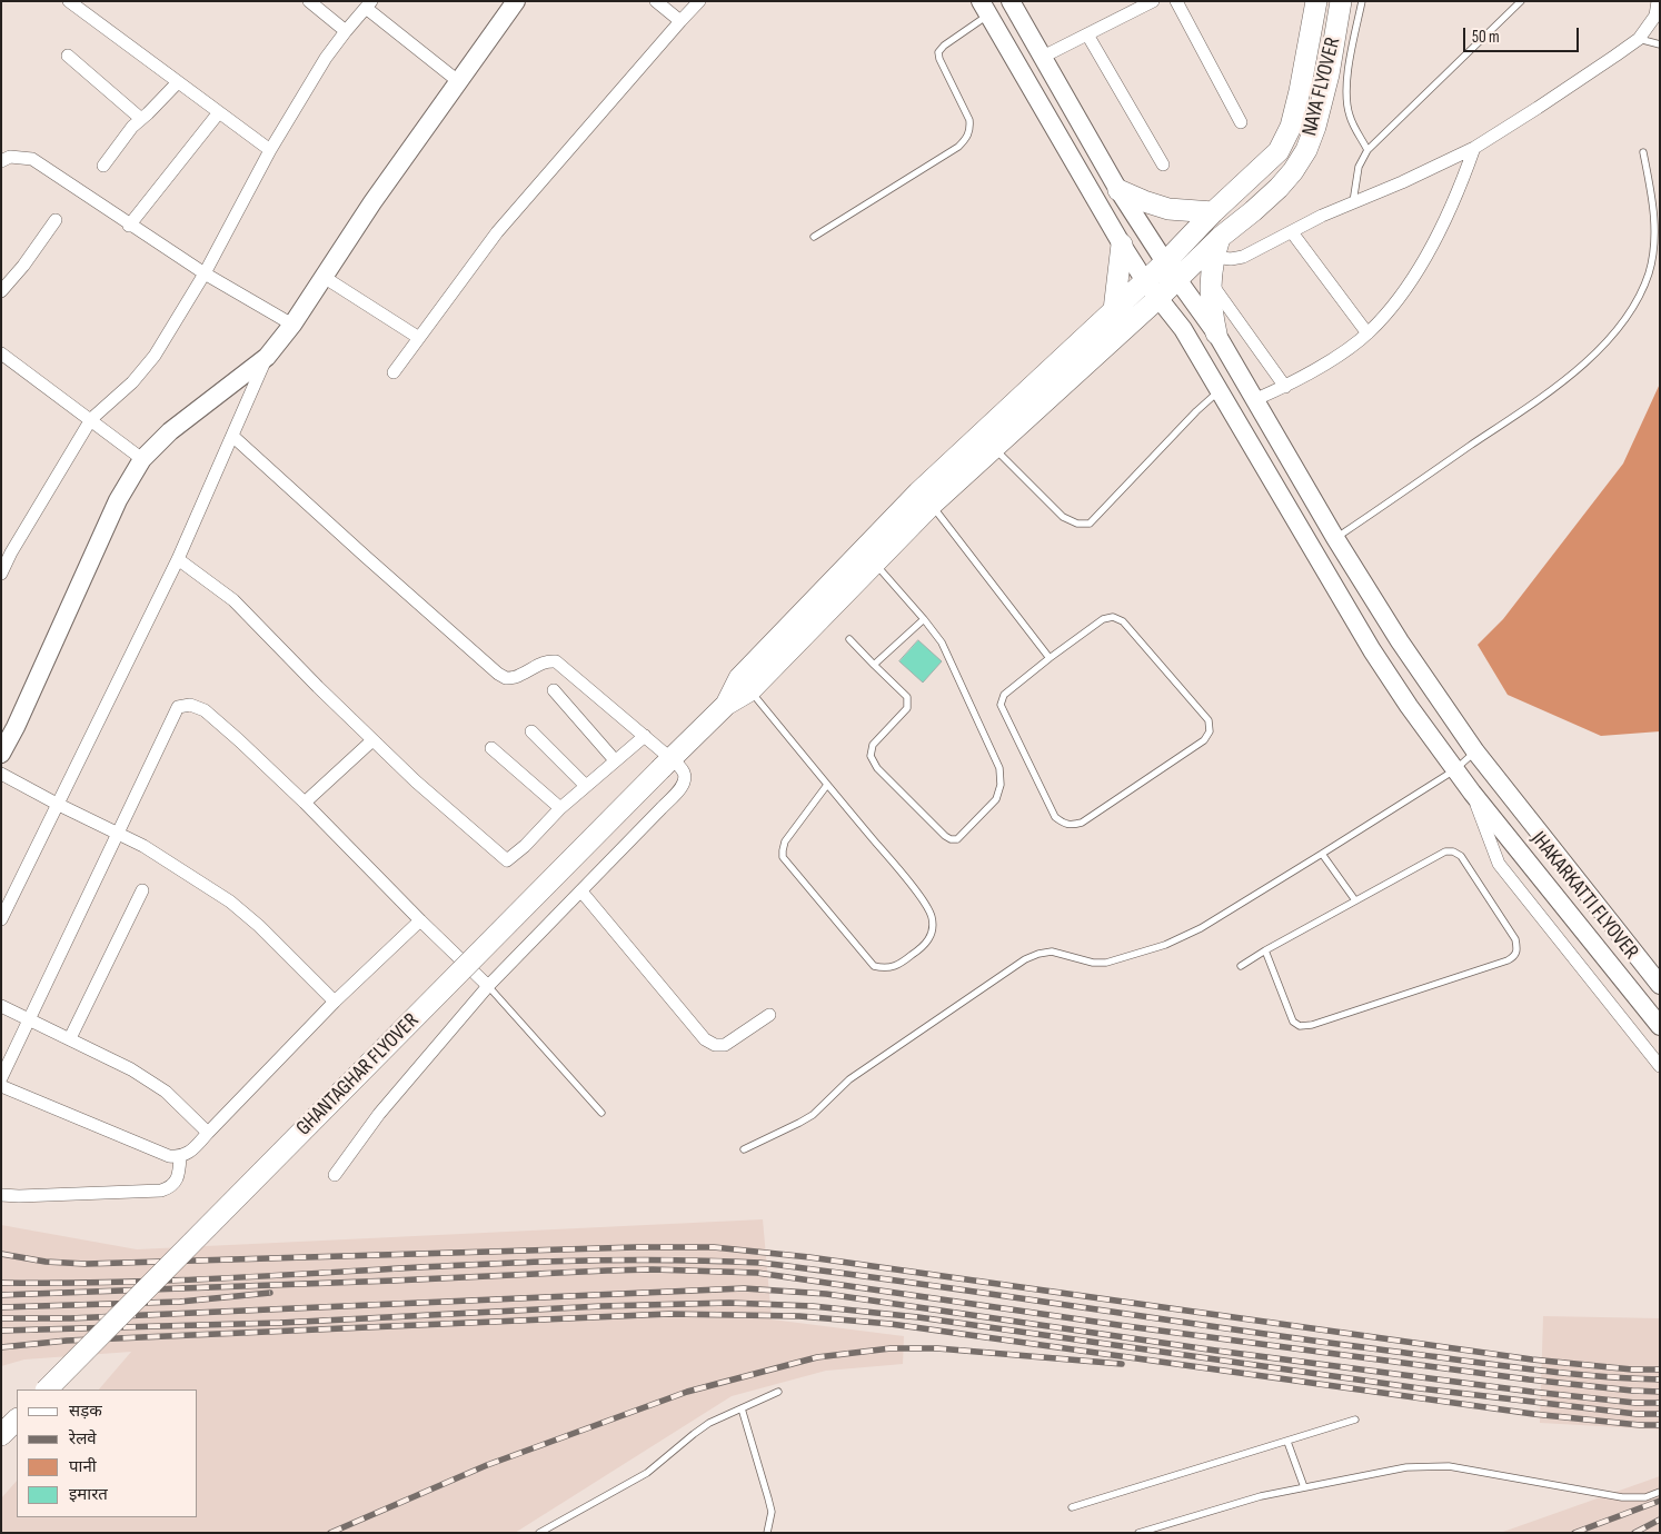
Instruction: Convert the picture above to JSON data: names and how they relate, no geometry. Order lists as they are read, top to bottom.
{
  "streets": {
    "main road": ["NAYA FLYOVER", "JHAKARKATTI FLYOVER", "GHANTAGHAR FLYOVER"]
  },
  "crossings": [
    ["NAYA FLYOVER", "JHAKARKATTI FLYOVER"]
  ],
  "legend": [
    "सड़क",
    "रेलवे",
    "पानी",
    "इमारत"
  ],
  "scale_bar": "50 m"
}
